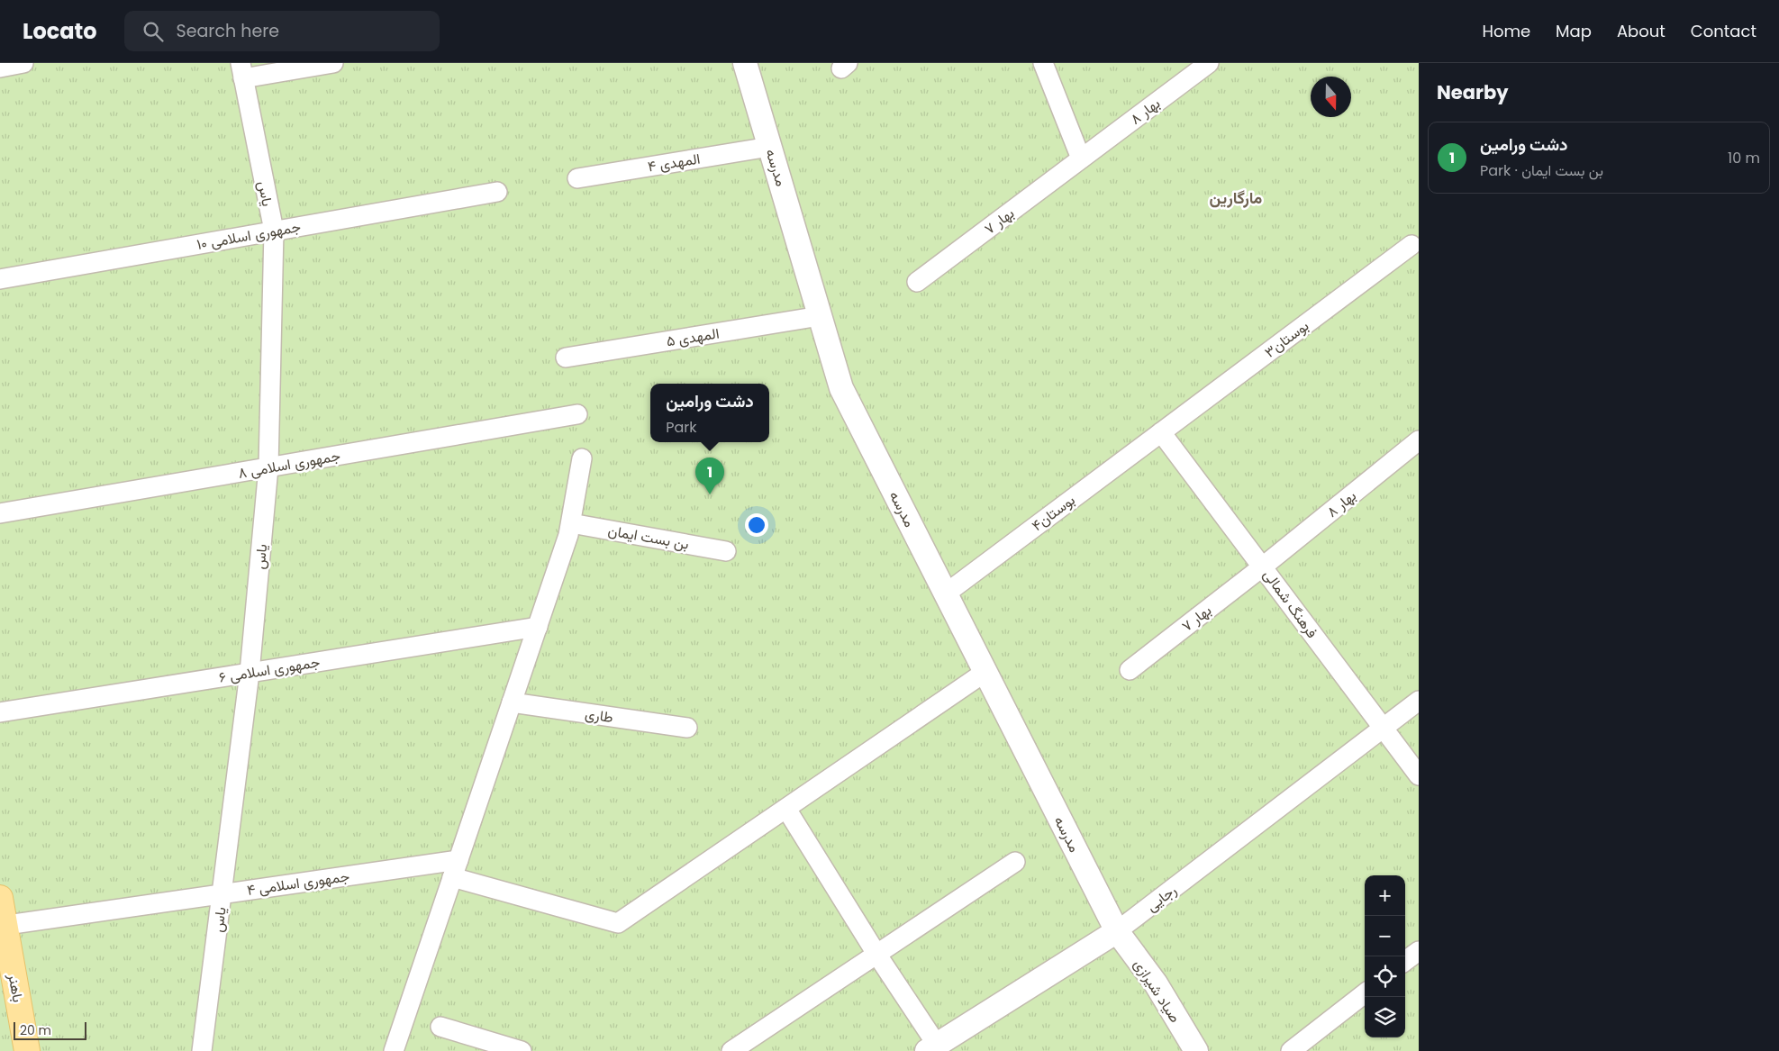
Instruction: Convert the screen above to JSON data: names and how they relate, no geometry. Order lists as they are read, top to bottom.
{
  "streets": {
    "main road": ["باهنر"],
    "street": [
      "بهار ۸",
      "المهدی ۴",
      "مدرسه",
      "یاس",
      "بهار ۷",
      "جمهوری اسلامی ۱۰",
      "المهدی ۵",
      "بوستان۳",
      "جمهوری اسلامی ۸",
      "بوستان۴",
      "بن بست ایمان",
      "فرهنگ شمالی",
      "جمهوری اسلامی ۶",
      "طاری",
      "جمهوری اسلامی ۴",
      "رجایی",
      "صیاد شیرازی"
    ]
  },
  "crossings": [
    ["بهار ۸", "بهار ۷"],
    ["بهار ۸", "فرهنگ شمالی"],
    ["المهدی ۴", "مدرسه"],
    ["مدرسه", "المهدی ۵"],
    ["مدرسه", "بوستان۴"],
    ["مدرسه", "رجایی"],
    ["مدرسه", "صیاد شیرازی"],
    ["یاس", "جمهوری اسلامی ۱۰"],
    ["یاس", "جمهوری اسلامی ۸"],
    ["یاس", "جمهوری اسلامی ۶"],
    ["یاس", "جمهوری اسلامی ۴"],
    ["بهار ۷", "فرهنگ شمالی"],
    ["بوستان۳", "بوستان۴"],
    ["بوستان۳", "فرهنگ شمالی"],
    ["بوستان۴", "فرهنگ شمالی"],
    ["فرهنگ شمالی", "رجایی"],
    ["جمهوری اسلامی ۴", "باهنر"],
    ["رجایی", "صیاد شیرازی"]
  ],
  "districts": ["مارگارین"],
  "scale_bar": "20 m",
  "north": "bottom",
  "page": {
    "header": "Locato",
    "search": "Search here",
    "nav": [
      "Home",
      "Map",
      "About",
      "Contact"
    ],
    "heading": "Nearby",
    "list": [
      {
        "mark": "1",
        "name": "دشت ورامین",
        "note": "Park · بن بست ایمان",
        "value": "10 m"
      }
    ],
    "popup": ["دشت ورامین", "Park"],
    "pins": "1",
    "map_buttons": ["+", "−"],
    "scale": "20 m"
  }
}
